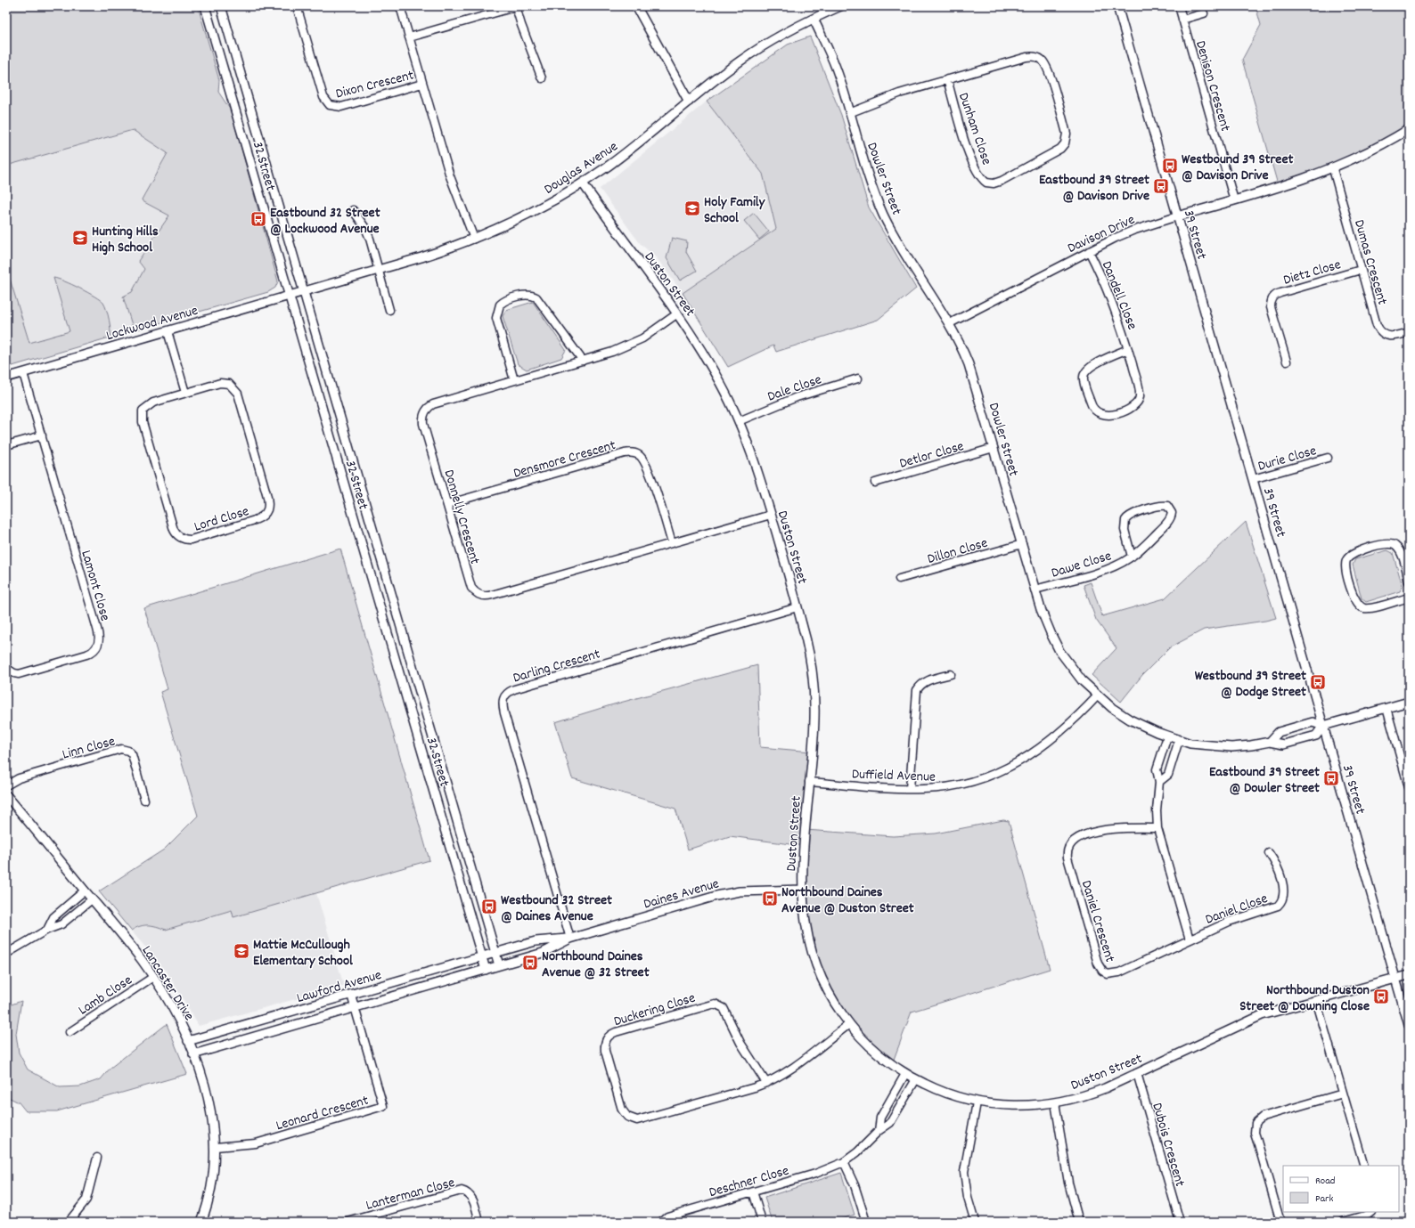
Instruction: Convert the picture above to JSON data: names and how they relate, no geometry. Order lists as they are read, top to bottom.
{
  "streets": {
    "street": [
      "Dixon Crescent",
      "Denison Crescent",
      "Dunham Close",
      "32 Street",
      "Douglas Avenue",
      "Dowler Street",
      "Davison Drive",
      "39 Street",
      "Dumas Crescent",
      "Dietz Close",
      "Duston Street",
      "Dandell Close",
      "Lockwood Avenue",
      "Dale Close",
      "Detlor Close",
      "Durie Close",
      "Densmore Crescent",
      "Donnelly Crescent",
      "Lord Close",
      "Dillon Close",
      "Dawe Close",
      "Lamont Close",
      "Darling Crescent",
      "Linn Close",
      "Duffield Avenue",
      "Daines Avenue",
      "Daniel Close",
      "Daniel Crescent",
      "Lancaster Drive",
      "Lawford Avenue",
      "Lamb Close",
      "Duckering Close",
      "Leonard Crescent",
      "Dubois Crescent",
      "Deschner Close",
      "Lanterman Close"
    ]
  },
  "crossings": [
    ["Dixon Crescent", "Douglas Avenue"],
    ["Denison Crescent", "Davison Drive"],
    ["Dunham Close", "Dowler Street"],
    ["32 Street", "Douglas Avenue"],
    ["32 Street", "Lockwood Avenue"],
    ["32 Street", "Daines Avenue"],
    ["32 Street", "Lawford Avenue"],
    ["Douglas Avenue", "Dowler Street"],
    ["Douglas Avenue", "Duston Street"],
    ["Douglas Avenue", "Lockwood Avenue"],
    ["Dowler Street", "Davison Drive"],
    ["Dowler Street", "39 Street"],
    ["Dowler Street", "Detlor Close"],
    ["Dowler Street", "Dillon Close"],
    ["Dowler Street", "Dawe Close"],
    ["Dowler Street", "Duffield Avenue"],
    ["Davison Drive", "39 Street"],
    ["Davison Drive", "Dumas Crescent"],
    ["Davison Drive", "Dandell Close"],
    ["39 Street", "Duston Street"],
    ["39 Street", "Durie Close"],
    ["Dumas Crescent", "Dietz Close"],
    ["Duston Street", "Dale Close"],
    ["Duston Street", "Donnelly Crescent"],
    ["Duston Street", "Darling Crescent"],
    ["Duston Street", "Duffield Avenue"],
    ["Duston Street", "Daines Avenue"],
    ["Duston Street", "Duckering Close"],
    ["Duston Street", "Dubois Crescent"],
    ["Duston Street", "Deschner Close"],
    ["Lockwood Avenue", "Lamont Close"],
    ["Densmore Crescent", "Donnelly Crescent"],
    ["Darling Crescent", "Daines Avenue"],
    ["Daines Avenue", "Lawford Avenue"],
    ["Daniel Close", "Daniel Crescent"],
    ["Lancaster Drive", "Lawford Avenue"],
    ["Lancaster Drive", "Lamb Close"],
    ["Lancaster Drive", "Leonard Crescent"],
    ["Lawford Avenue", "Leonard Crescent"]
  ],
  "places": {
    "bus stop": [
      "Westbound 39 Street @ Davison Drive",
      "Eastbound 39 Street @ Davison Drive",
      "Eastbound 32 Street @ Lockwood Avenue",
      "Westbound 39 Street @ Dodge Street",
      "Eastbound 39 Street @ Dowler Street",
      "Northbound Daines Avenue @ Duston Street",
      "Westbound 32 Street @ Daines Avenue",
      "Northbound Daines Avenue @ 32 Street",
      "Northbound Duston Street @ Downing Close"
    ],
    "school or university": ["Holy Family School", "Hunting Hills High School", "Mattie McCullough Elementary School"]
  },
  "legend": ["Road", "Park"]
}
